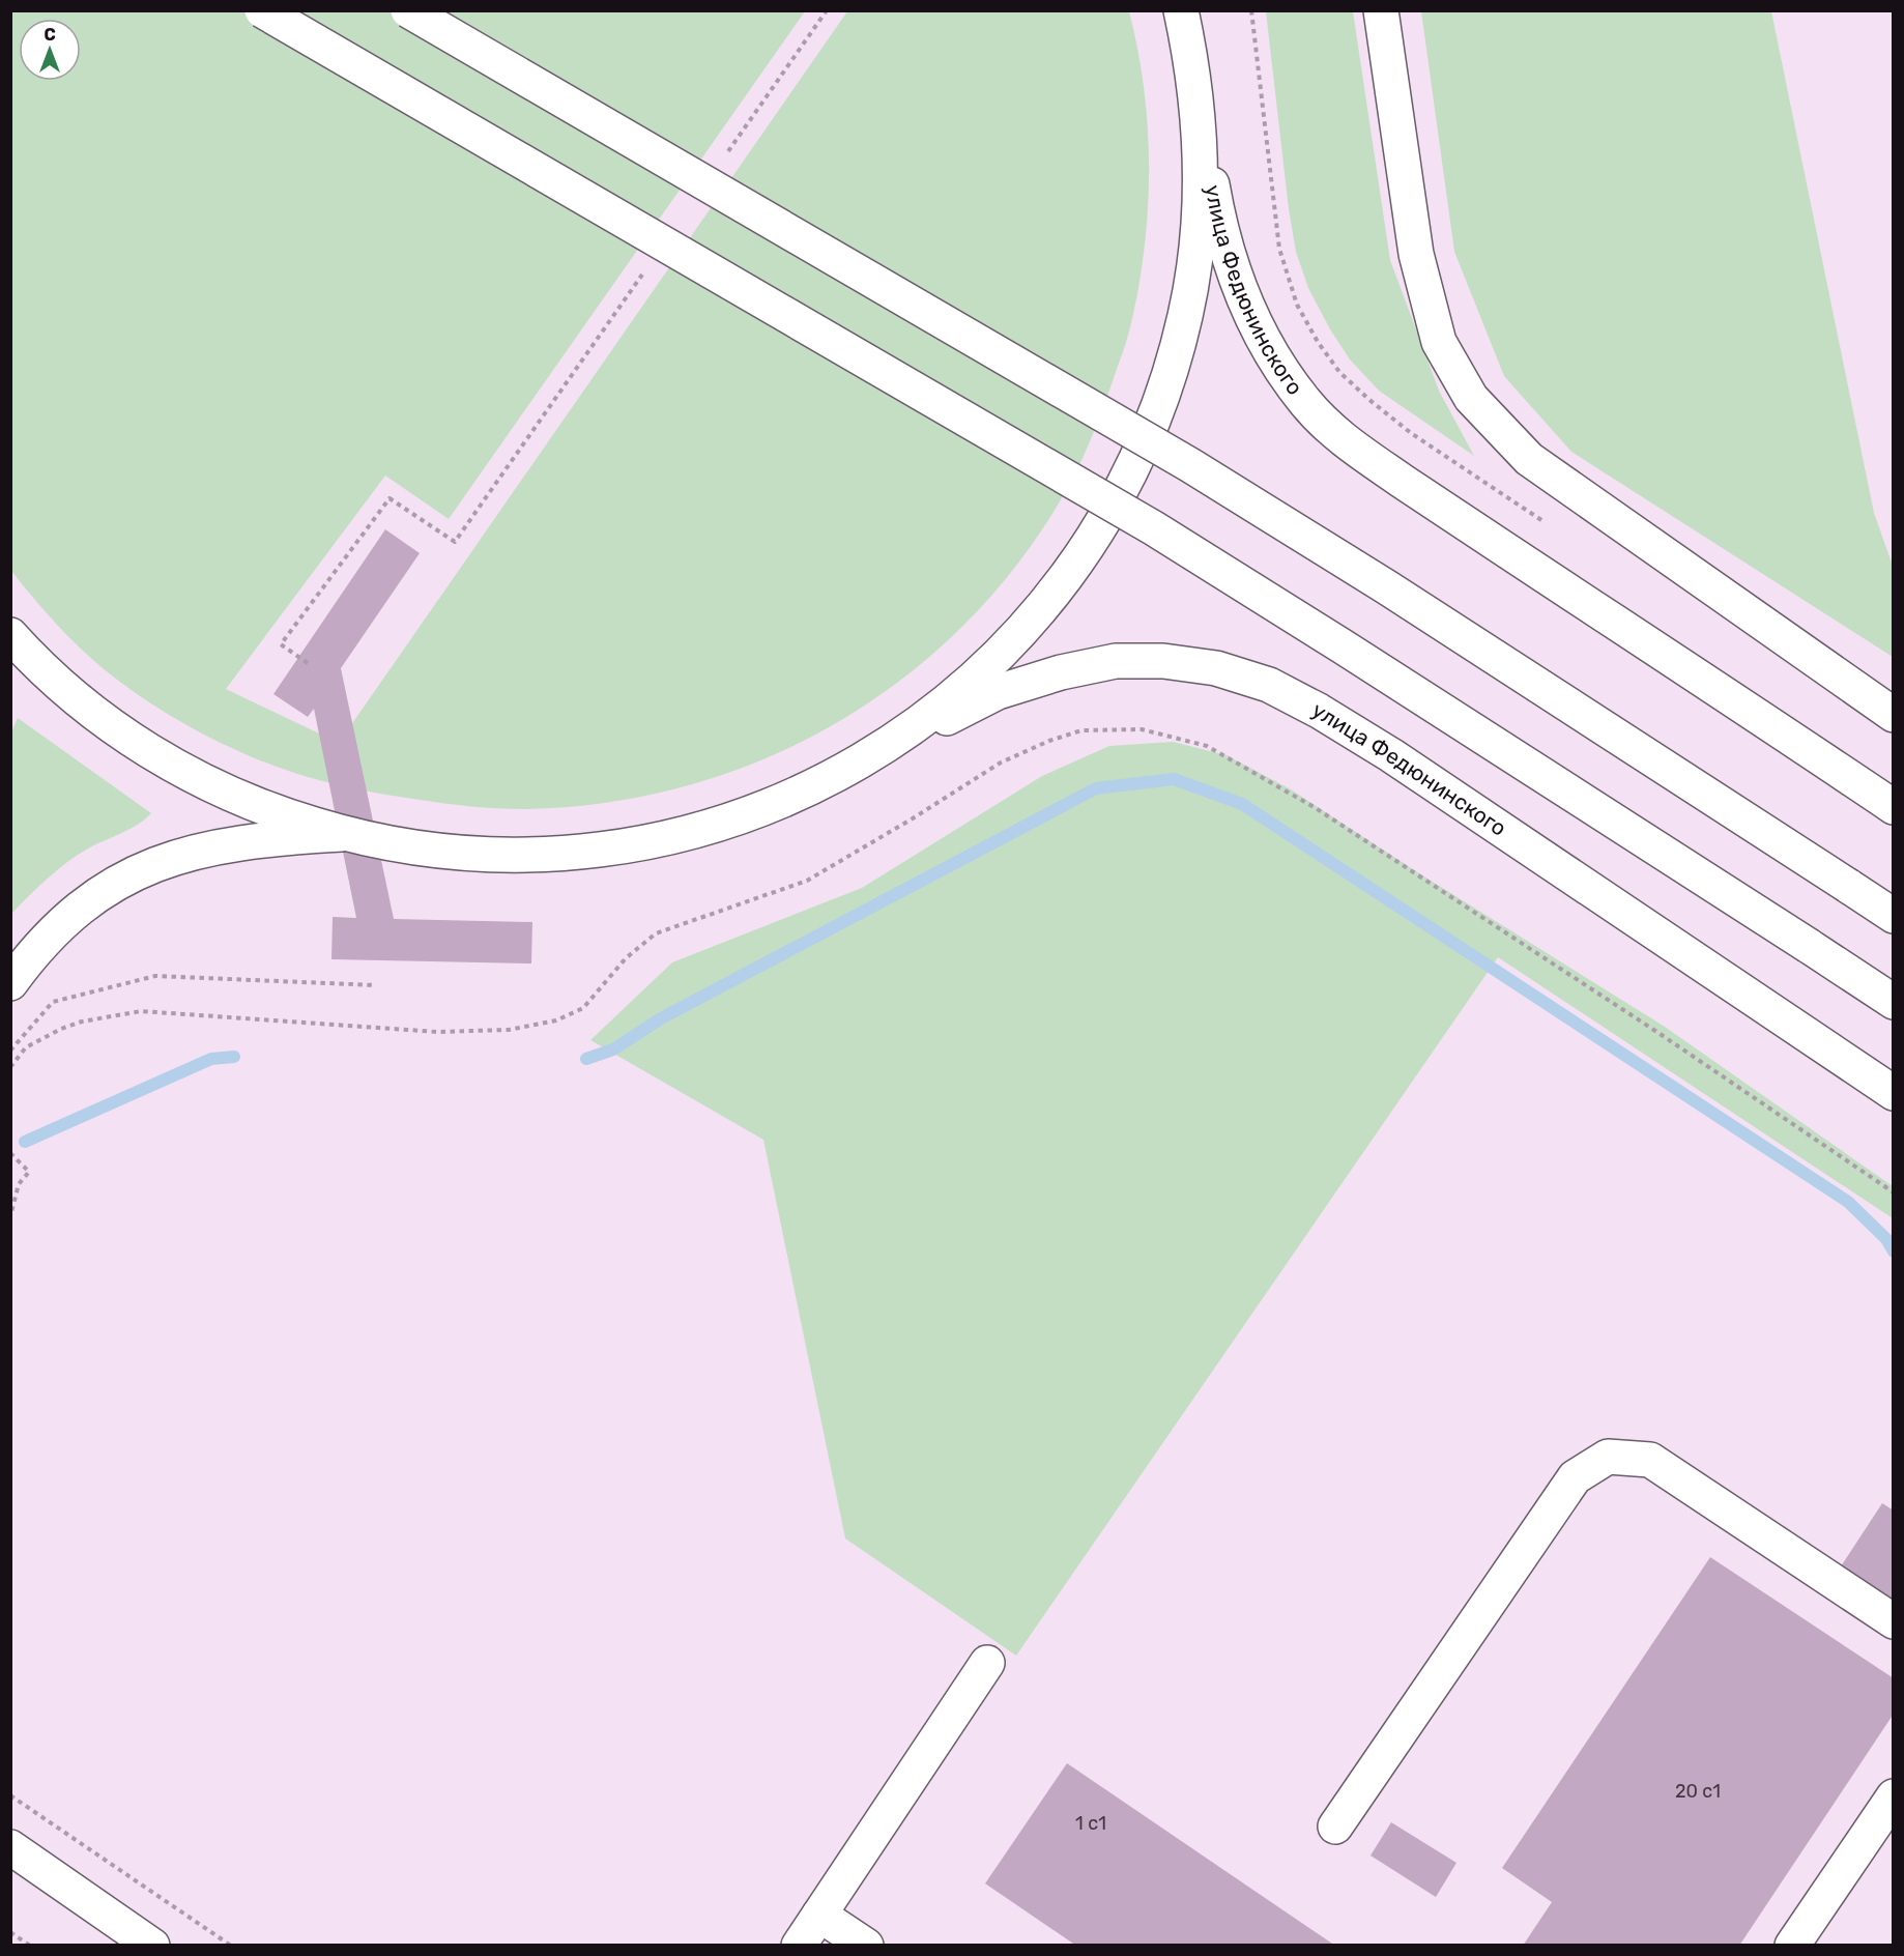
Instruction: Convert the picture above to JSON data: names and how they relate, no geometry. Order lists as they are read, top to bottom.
{
  "streets": {
    "main road": ["улица Федюнинского"]
  },
  "house_numbers": ["20 с1", "1 с1"],
  "north": "top"
}
